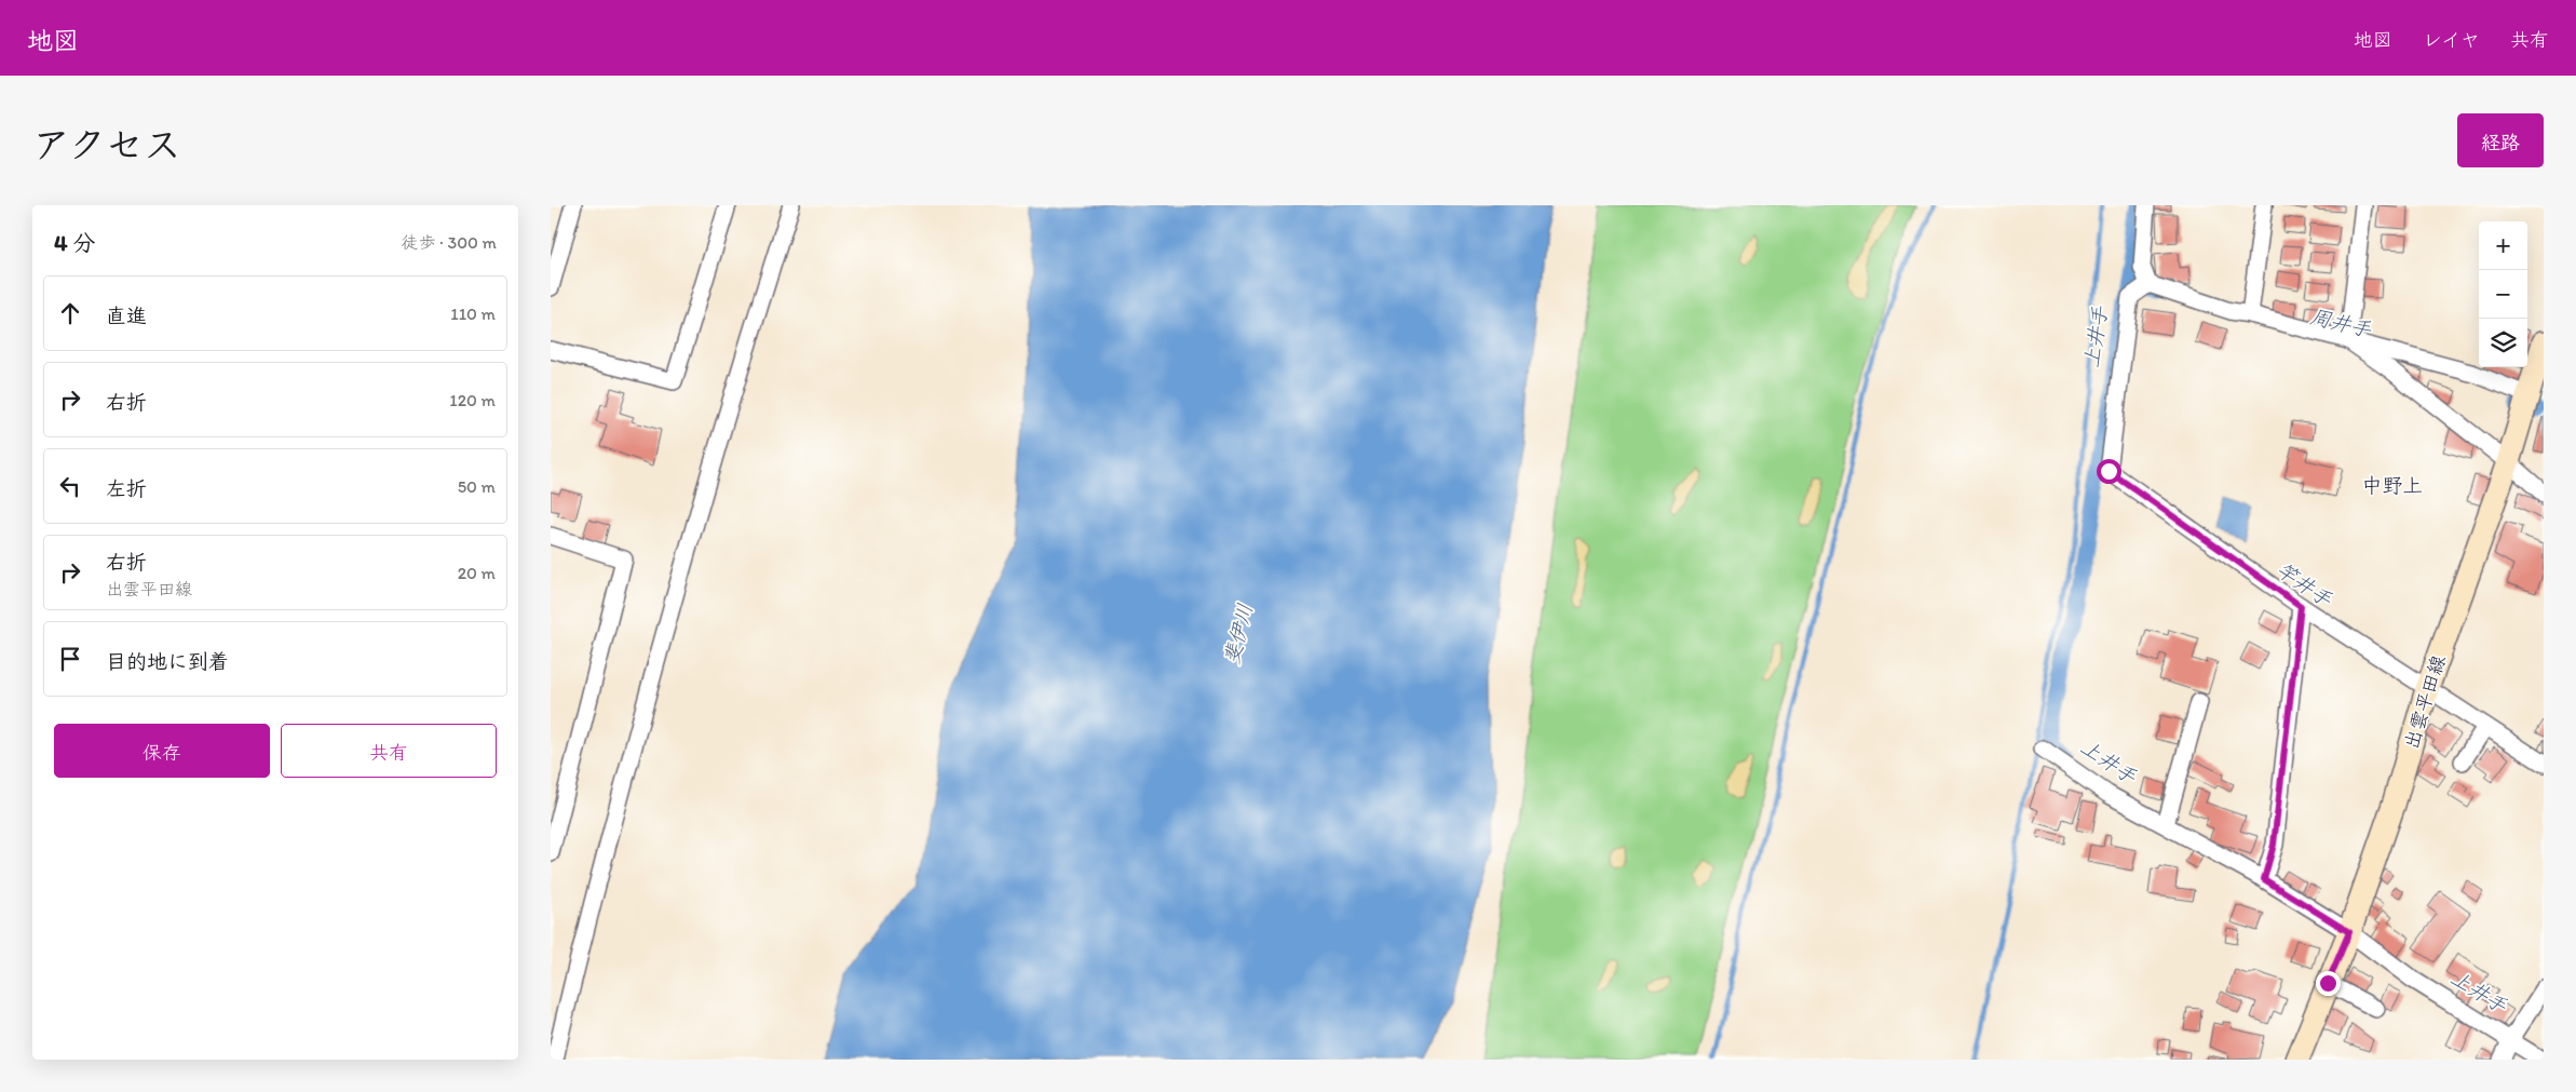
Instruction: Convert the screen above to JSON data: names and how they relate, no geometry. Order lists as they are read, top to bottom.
{
  "streets": {
    "main road": ["出雲平田線"]
  },
  "districts": ["中野上"],
  "water": [
    "周井手",
    "上井手",
    "竿井手",
    "斐伊川"
  ],
  "page": {
    "header": "地図",
    "nav": ["地図", "レイヤ", "共有"],
    "title": "アクセス",
    "buttons": [
      "経路",
      ["保存", "共有"]
    ],
    "heading": ["4 分", "徒歩 · 300 m"],
    "map_buttons": ["+", "−"],
    "list": [
      ["直進", "110 m"],
      ["右折", "120 m"],
      ["左折", "50 m"],
      ["右折", "出雲平田線", "20 m"],
      "目的地に到着"
    ]
  }
}
